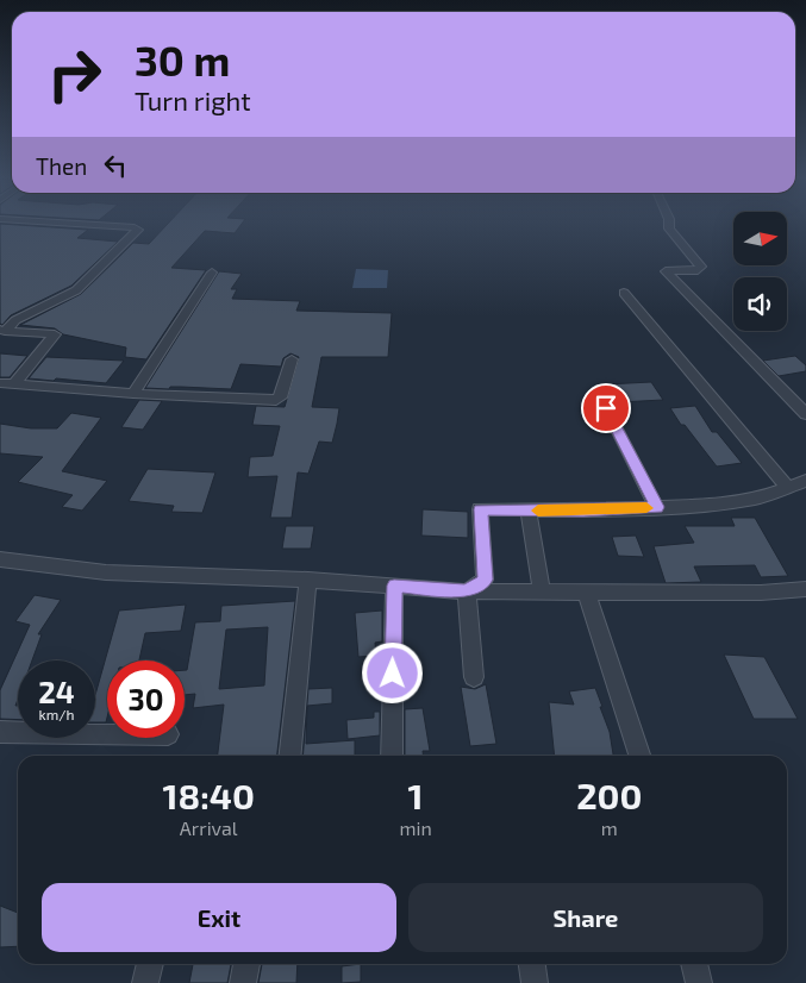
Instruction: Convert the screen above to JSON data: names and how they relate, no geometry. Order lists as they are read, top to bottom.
{
  "north": "right",
  "page": {
    "turn": ["30 m", "Turn right"],
    "then": "Then",
    "speed": "24 km/h",
    "limit": "30",
    "eta": [
      "18:40",
      "Arrival",
      "1",
      "min",
      "200",
      "m"
    ],
    "buttons": ["Exit", "Share"]
  }
}
